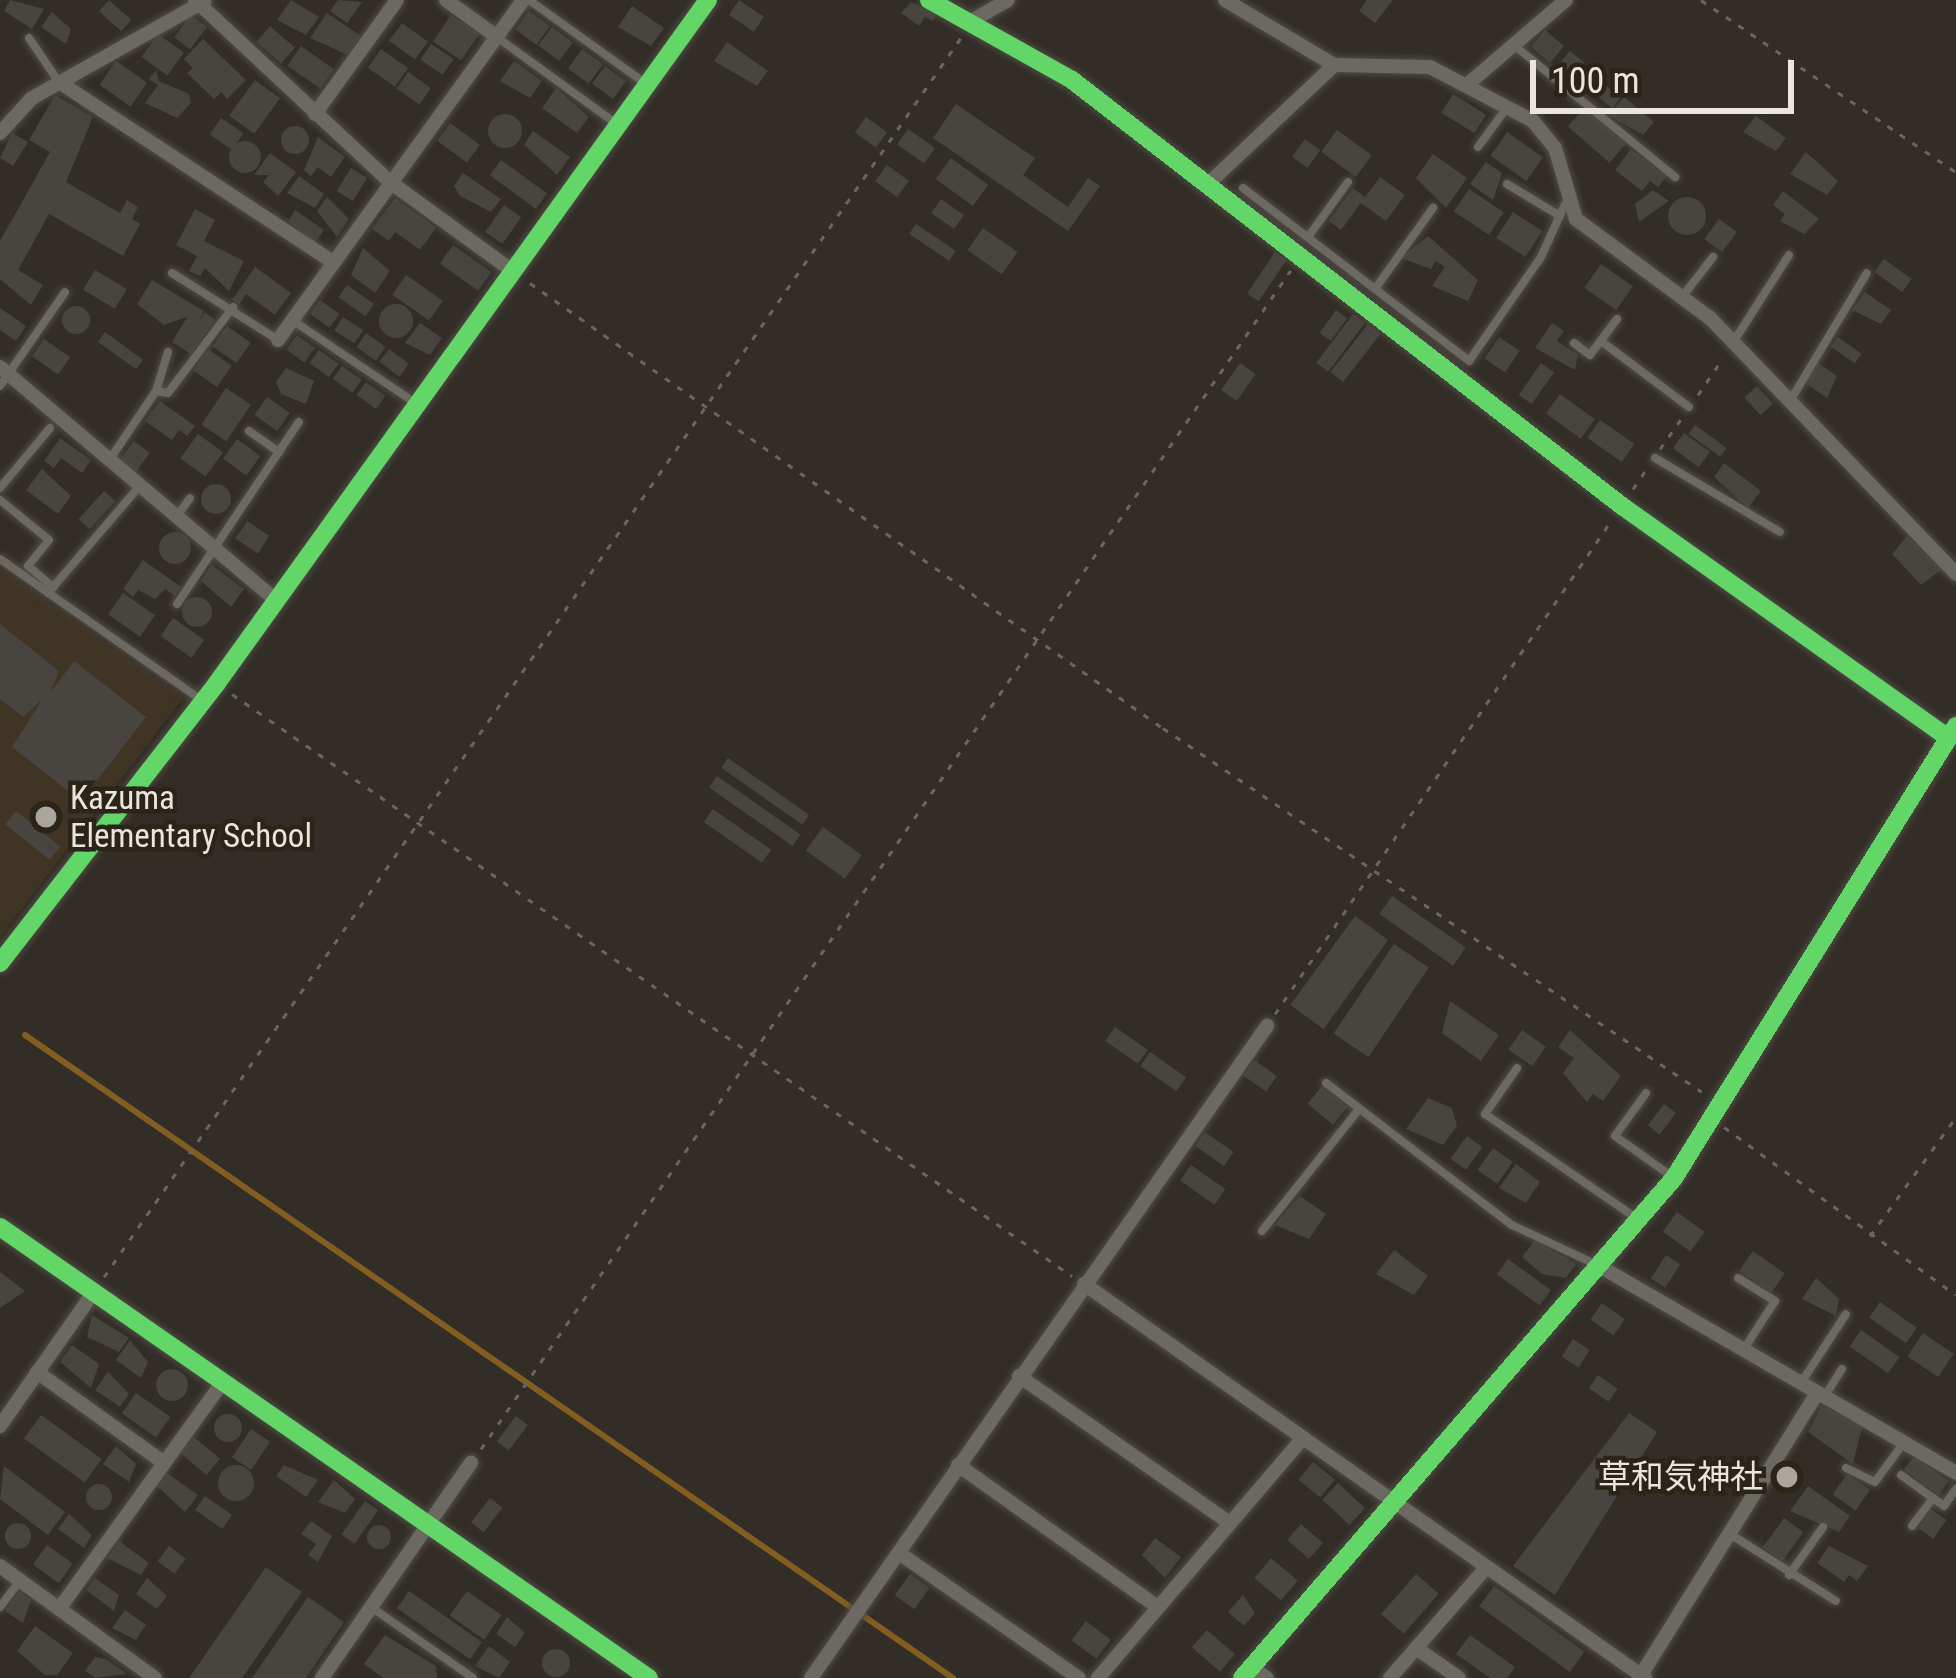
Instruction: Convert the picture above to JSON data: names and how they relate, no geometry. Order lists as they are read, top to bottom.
{
  "places": ["Kazuma Elementary School", "草和気神社"],
  "scale_bar": "100 m"
}
